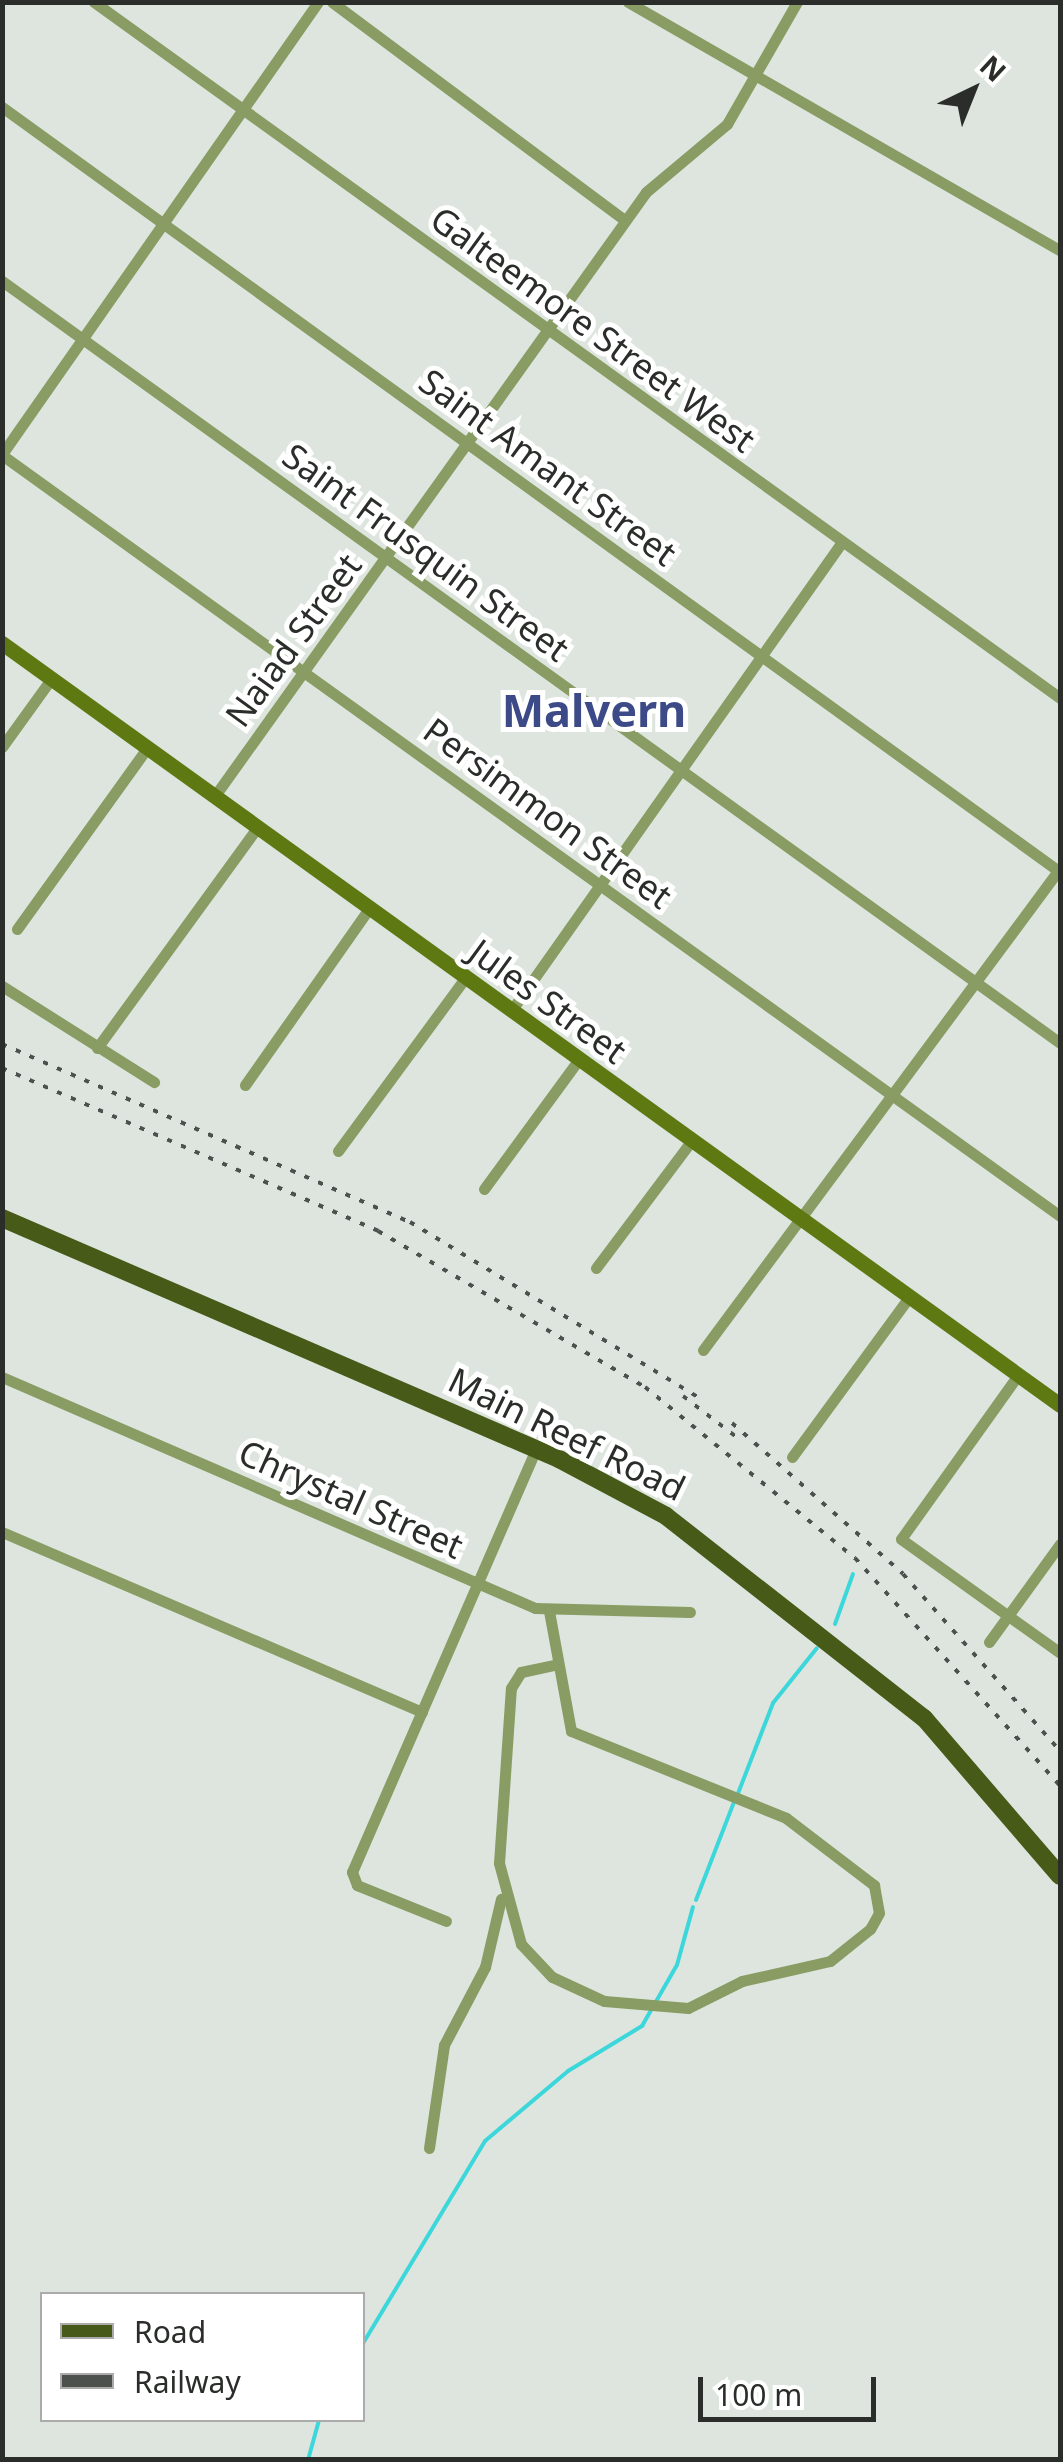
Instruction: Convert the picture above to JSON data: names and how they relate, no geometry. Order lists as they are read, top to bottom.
{
  "streets": {
    "main road": ["Jules Street", "Main Reef Road"],
    "street": [
      "Galteemore Street West",
      "Saint Amant Street",
      "Saint Frusquin Street",
      "Naiad Street",
      "Persimmon Street",
      "Chrystal Street"
    ]
  },
  "crossings": [
    ["Galteemore Street West", "Naiad Street"],
    ["Saint Amant Street", "Naiad Street"],
    ["Saint Frusquin Street", "Naiad Street"],
    ["Naiad Street", "Persimmon Street"],
    ["Naiad Street", "Jules Street"]
  ],
  "districts": ["Malvern"],
  "legend": ["Road", "Railway"],
  "scale_bar": "100 m",
  "north": "top right"
}
